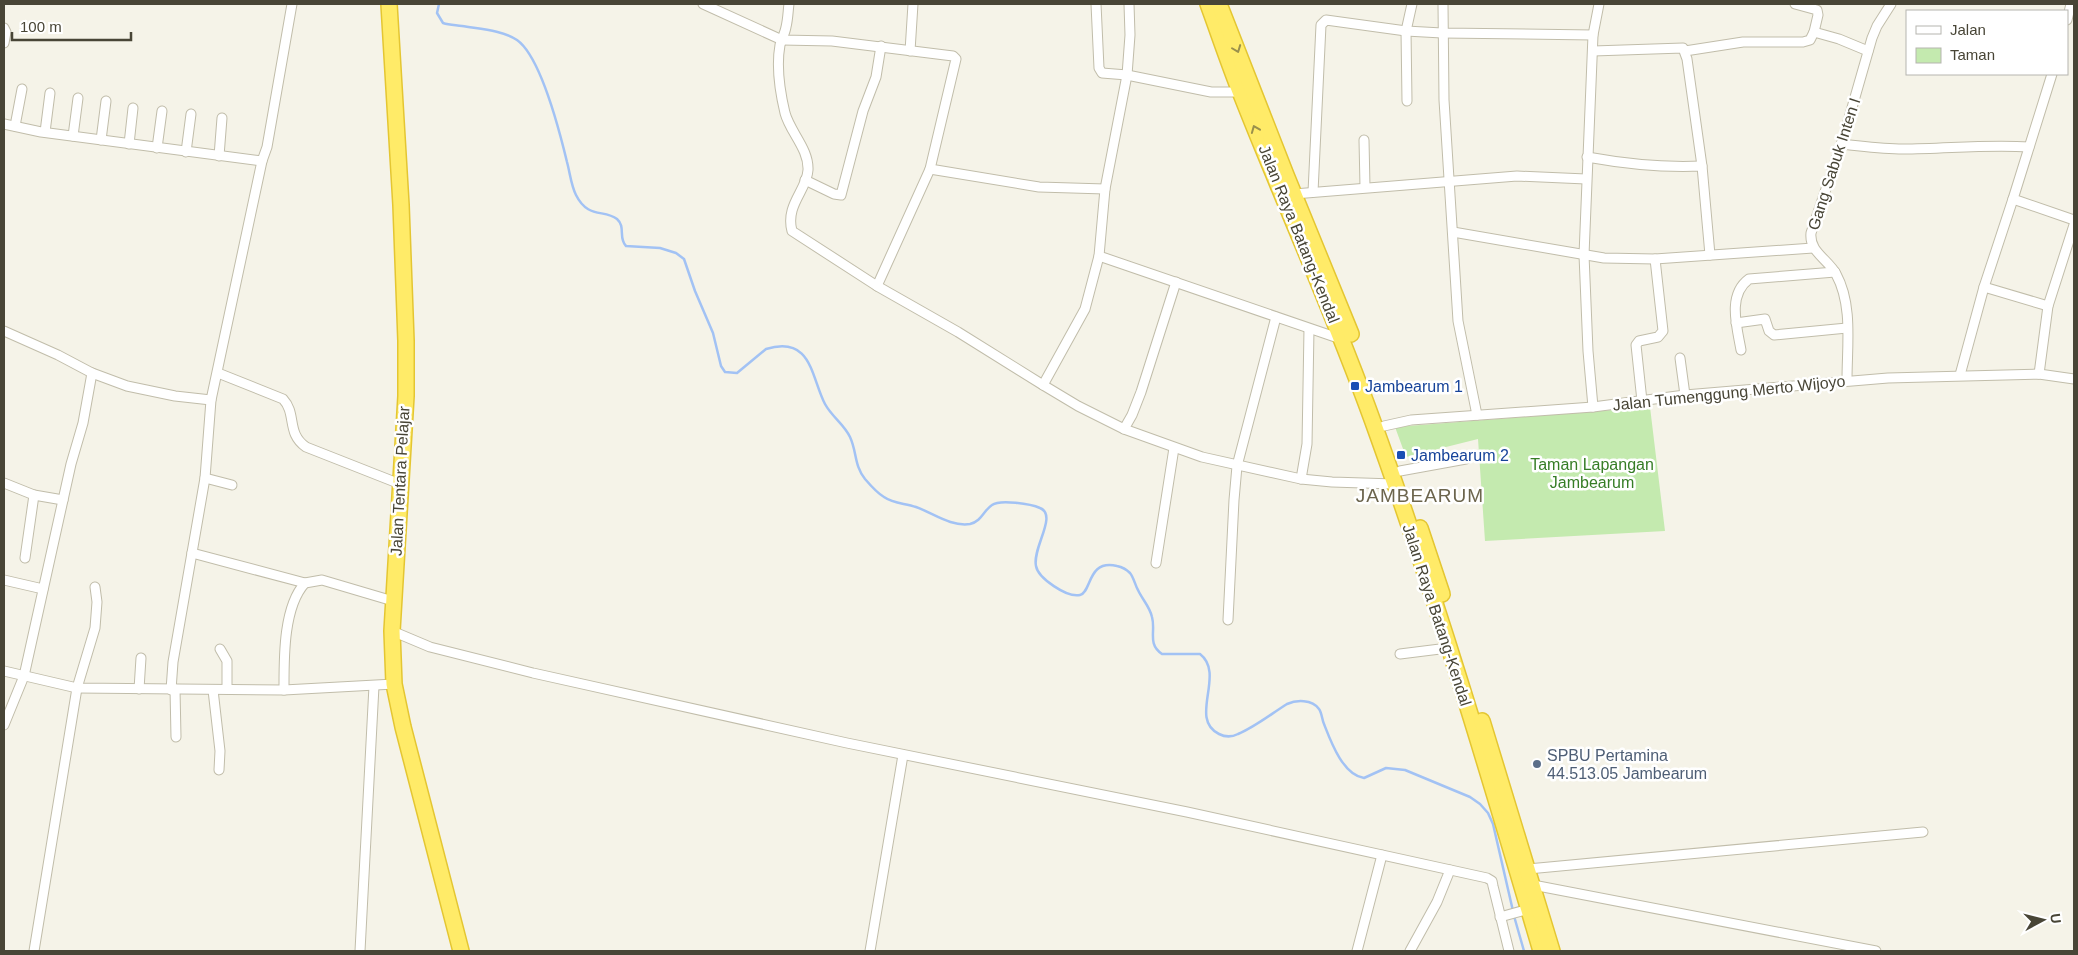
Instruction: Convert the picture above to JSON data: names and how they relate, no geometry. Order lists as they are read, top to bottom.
{
  "streets": {
    "highway": ["Jalan Raya Batang-Kendal", "Jalan Tentara Pelajar"],
    "street": ["Gang Sabuk Inten I", "Jalan Tumenggung Merto Wijoyo"]
  },
  "crossings": [
    ["Gang Sabuk Inten I", "Jalan Tumenggung Merto Wijoyo"],
    ["Jalan Raya Batang-Kendal", "Jalan Tumenggung Merto Wijoyo"]
  ],
  "districts": ["JAMBEARUM"],
  "parks": ["Taman Lapangan Jambearum"],
  "places": {
    "transit": ["Jambearum 1", "Jambearum 2"],
    "other": ["SPBU Pertamina 44.513.05 Jambearum"]
  },
  "legend": ["Jalan", "Taman"],
  "scale_bar": "100 m",
  "north": "right"
}
